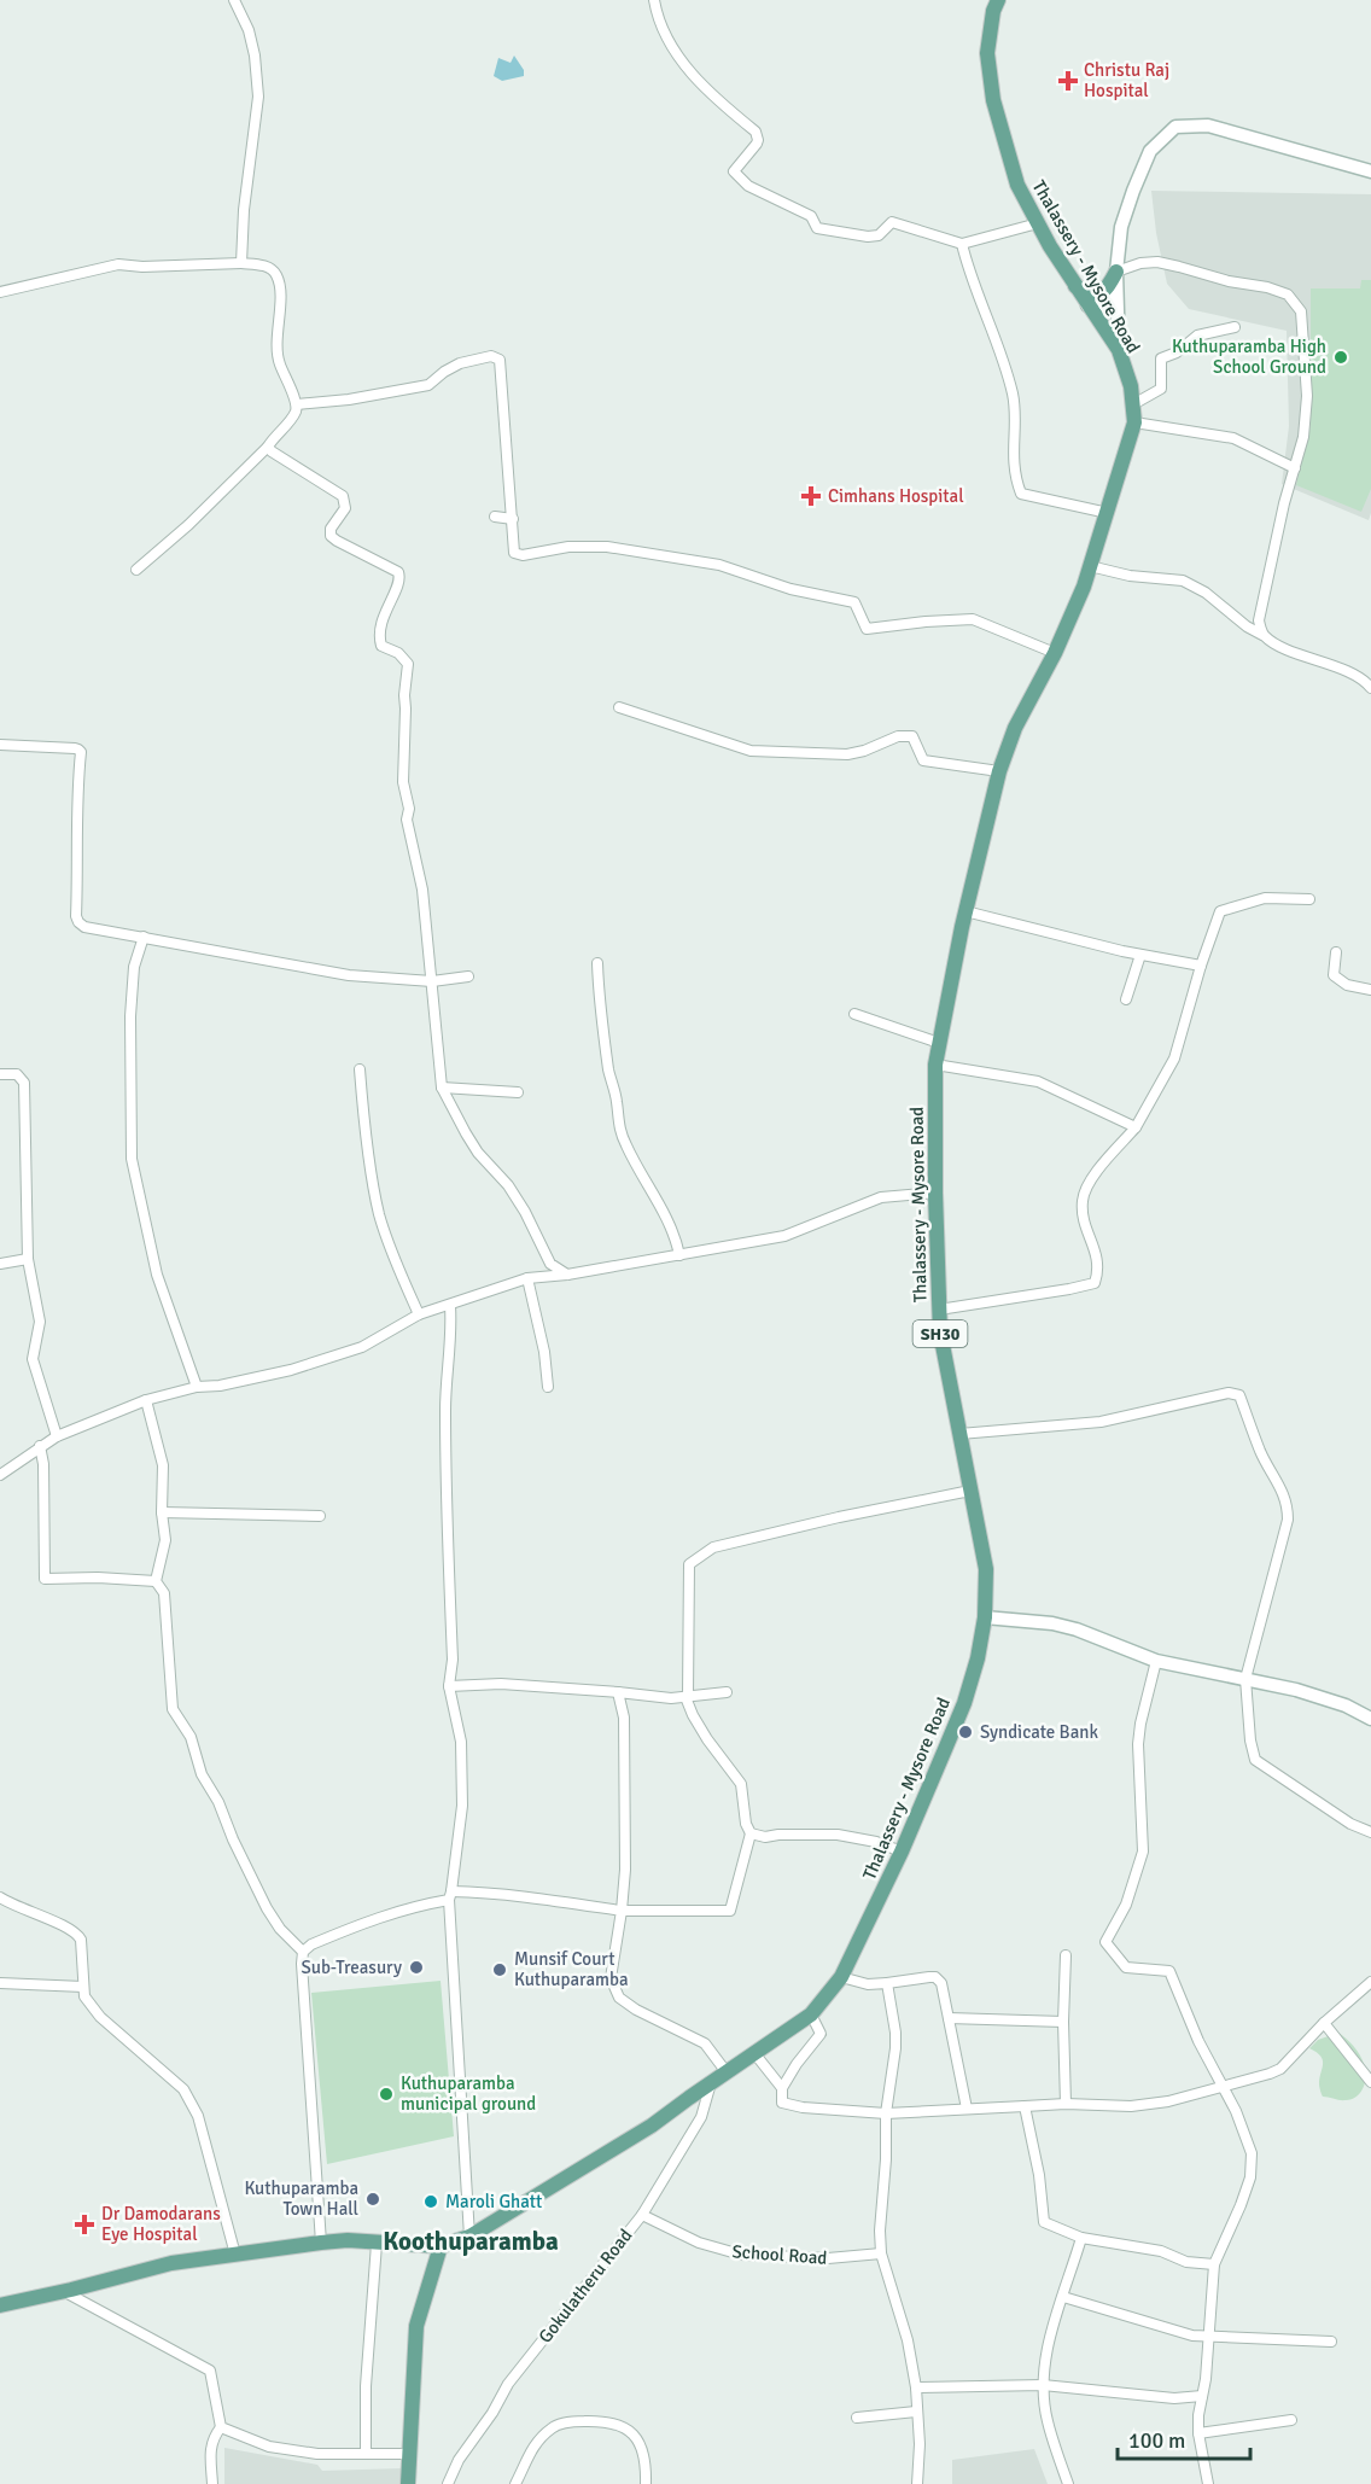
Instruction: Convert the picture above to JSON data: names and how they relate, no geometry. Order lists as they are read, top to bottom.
{
  "streets": {
    "main road": ["Thalassery - Mysore Road", "SH30"],
    "street": ["School Road", "Gokulatheru Road"]
  },
  "crossings": [
    ["Thalassery - Mysore Road", "Gokulatheru Road"],
    ["School Road", "Gokulatheru Road"]
  ],
  "districts": ["Koothuparamba"],
  "places": {
    "health": ["Christu Raj Hospital", "Cimhans Hospital", "Dr Damodarans Eye Hospital"],
    "other": [
      "Kuthuparamba High School Ground",
      "Syndicate Bank",
      "Sub-Treasury",
      "Munsif Court Kuthuparamba",
      "Kuthuparamba municipal ground",
      "Kuthuparamba Town Hall",
      "Maroli Ghatt"
    ]
  },
  "scale_bar": "100 m"
}
